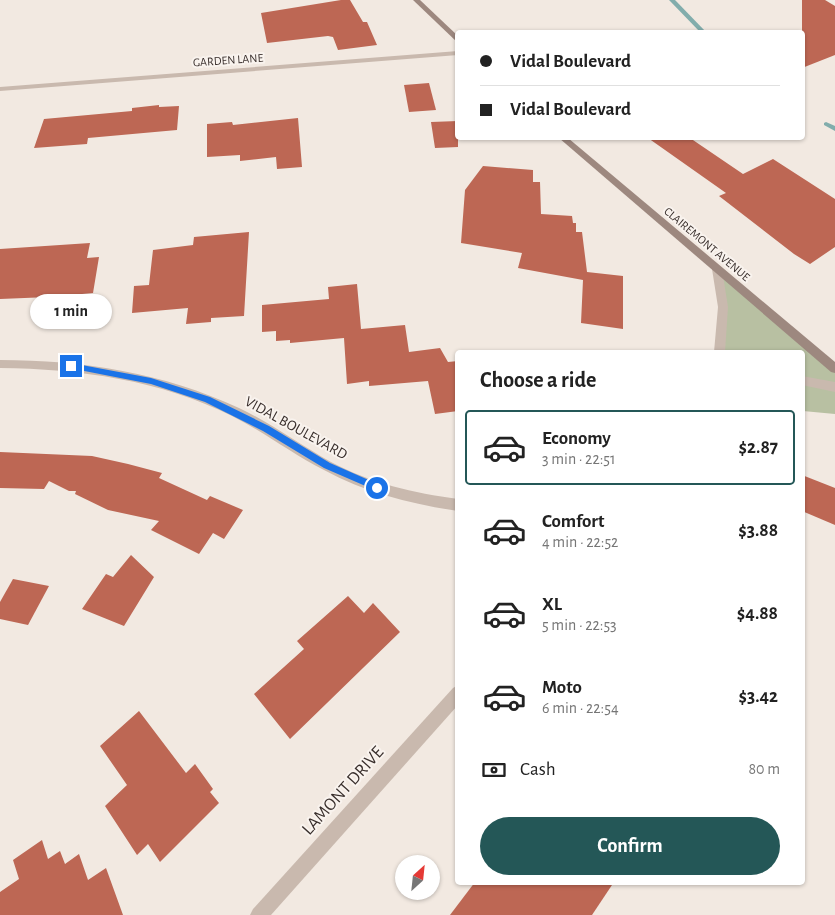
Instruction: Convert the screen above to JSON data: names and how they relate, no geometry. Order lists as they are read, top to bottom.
{
  "streets": {
    "main road": ["CLAIREMONT AVENUE"],
    "street": ["GARDEN LANE", "VIDAL BOULEVARD", "LAMONT DRIVE"]
  },
  "north": "top right",
  "page": {
    "banner": ["Vidal Boulevard", "Vidal Boulevard"],
    "bubble": "1 min",
    "heading": "Choose a ride",
    "list": [
      {
        "name": "Economy",
        "note": "3 min · 22:51",
        "value": "$2.87"
      },
      {
        "name": "Comfort",
        "note": "4 min · 22:52",
        "value": "$3.88"
      },
      {
        "name": "XL",
        "note": "5 min · 22:53",
        "value": "$4.88"
      },
      {
        "name": "Moto",
        "note": "6 min · 22:54",
        "value": "$3.42"
      }
    ],
    "pay": ["Cash", "80 m"],
    "buttons": "Confirm"
  }
}
